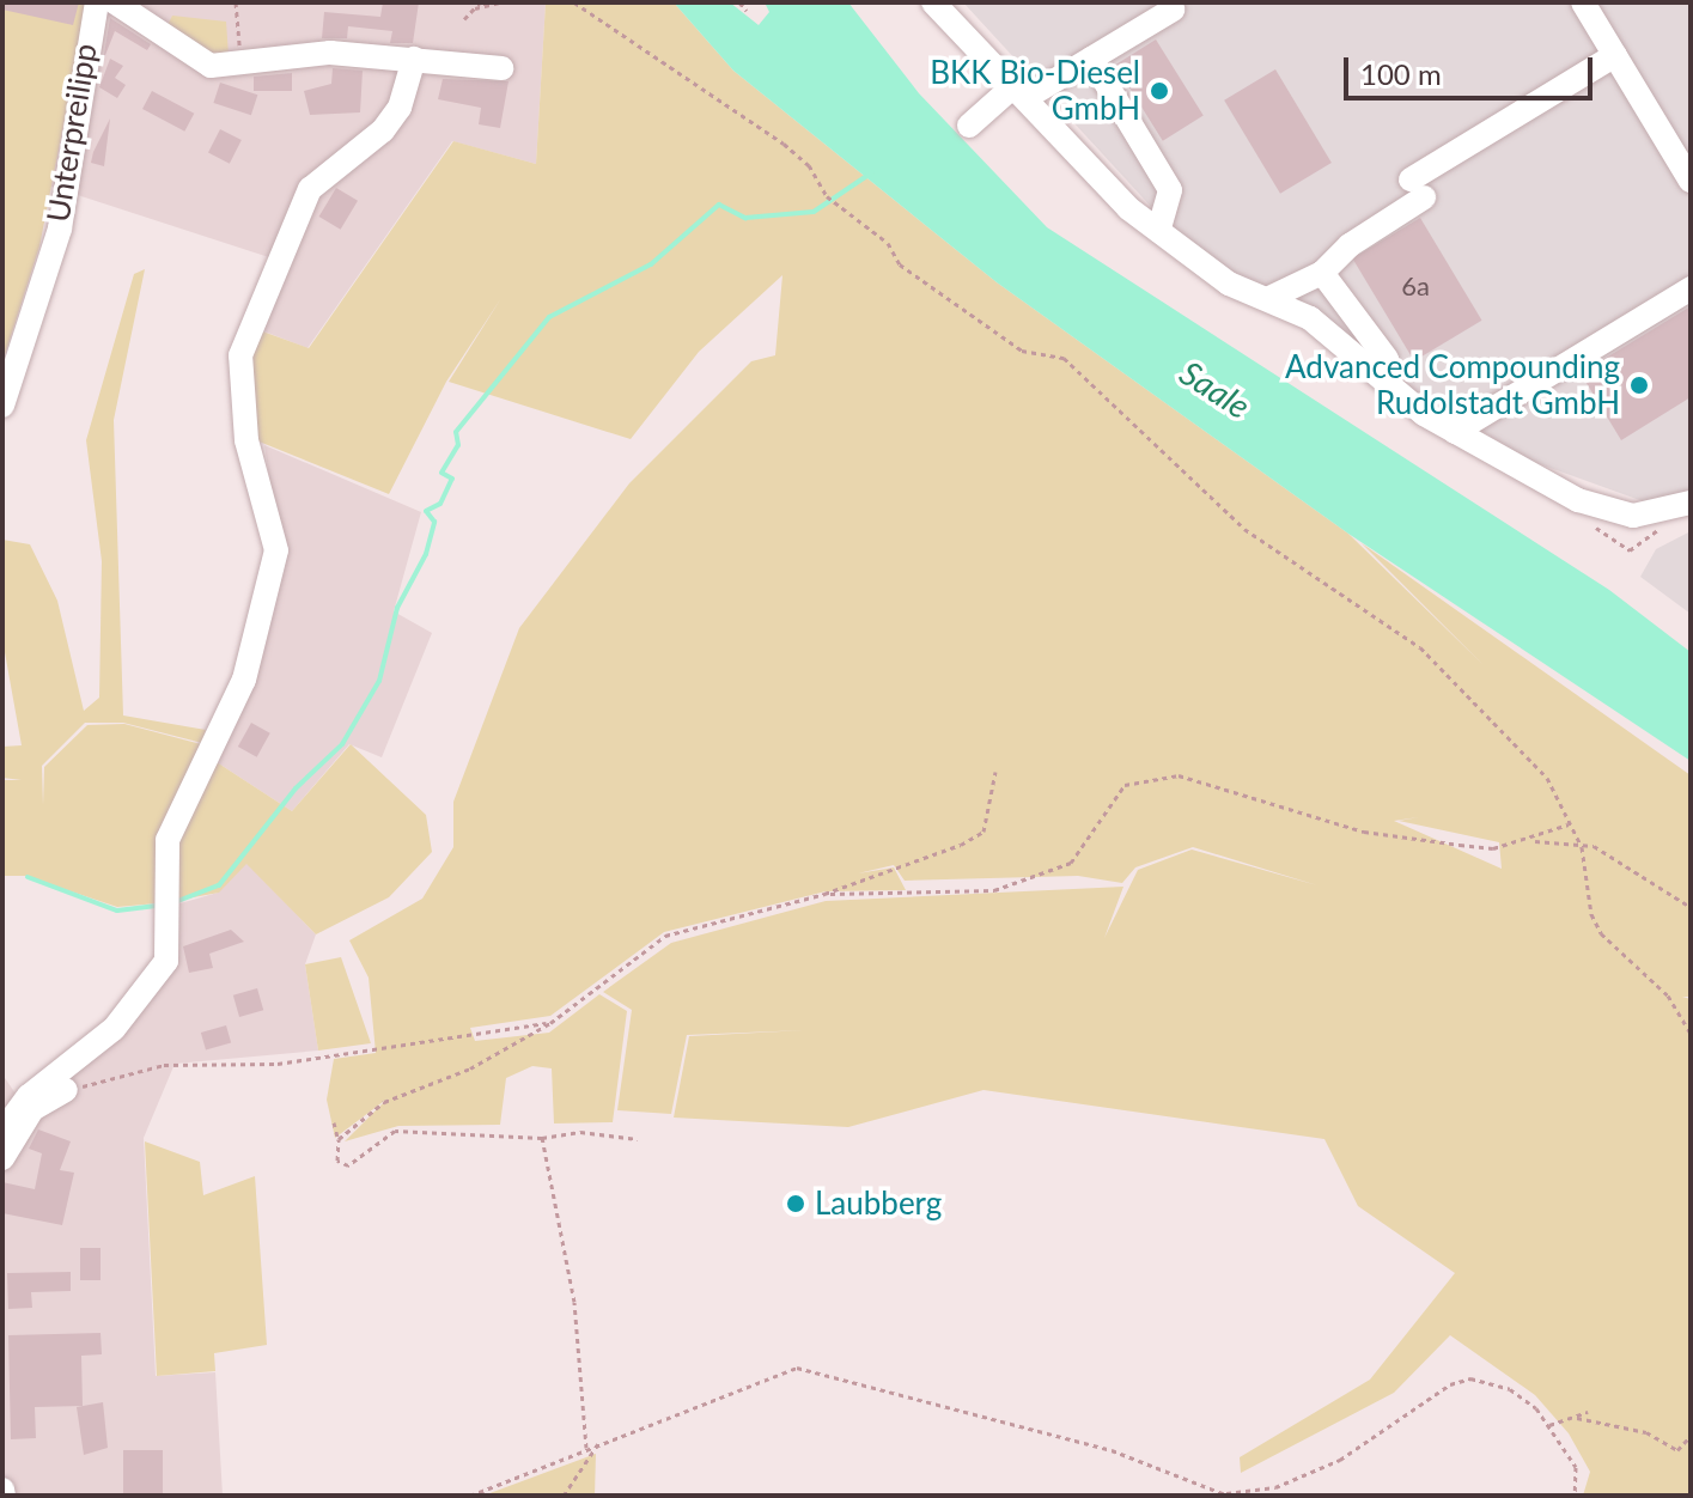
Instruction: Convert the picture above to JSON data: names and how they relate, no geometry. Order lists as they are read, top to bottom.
{
  "streets": {
    "street": ["Unterpreilipp"]
  },
  "water": ["Saale"],
  "places": ["BKK Bio-Diesel GmbH", "Advanced Compounding Rudolstadt GmbH", "Laubberg"],
  "house_numbers": ["6a"],
  "scale_bar": "100 m"
}
